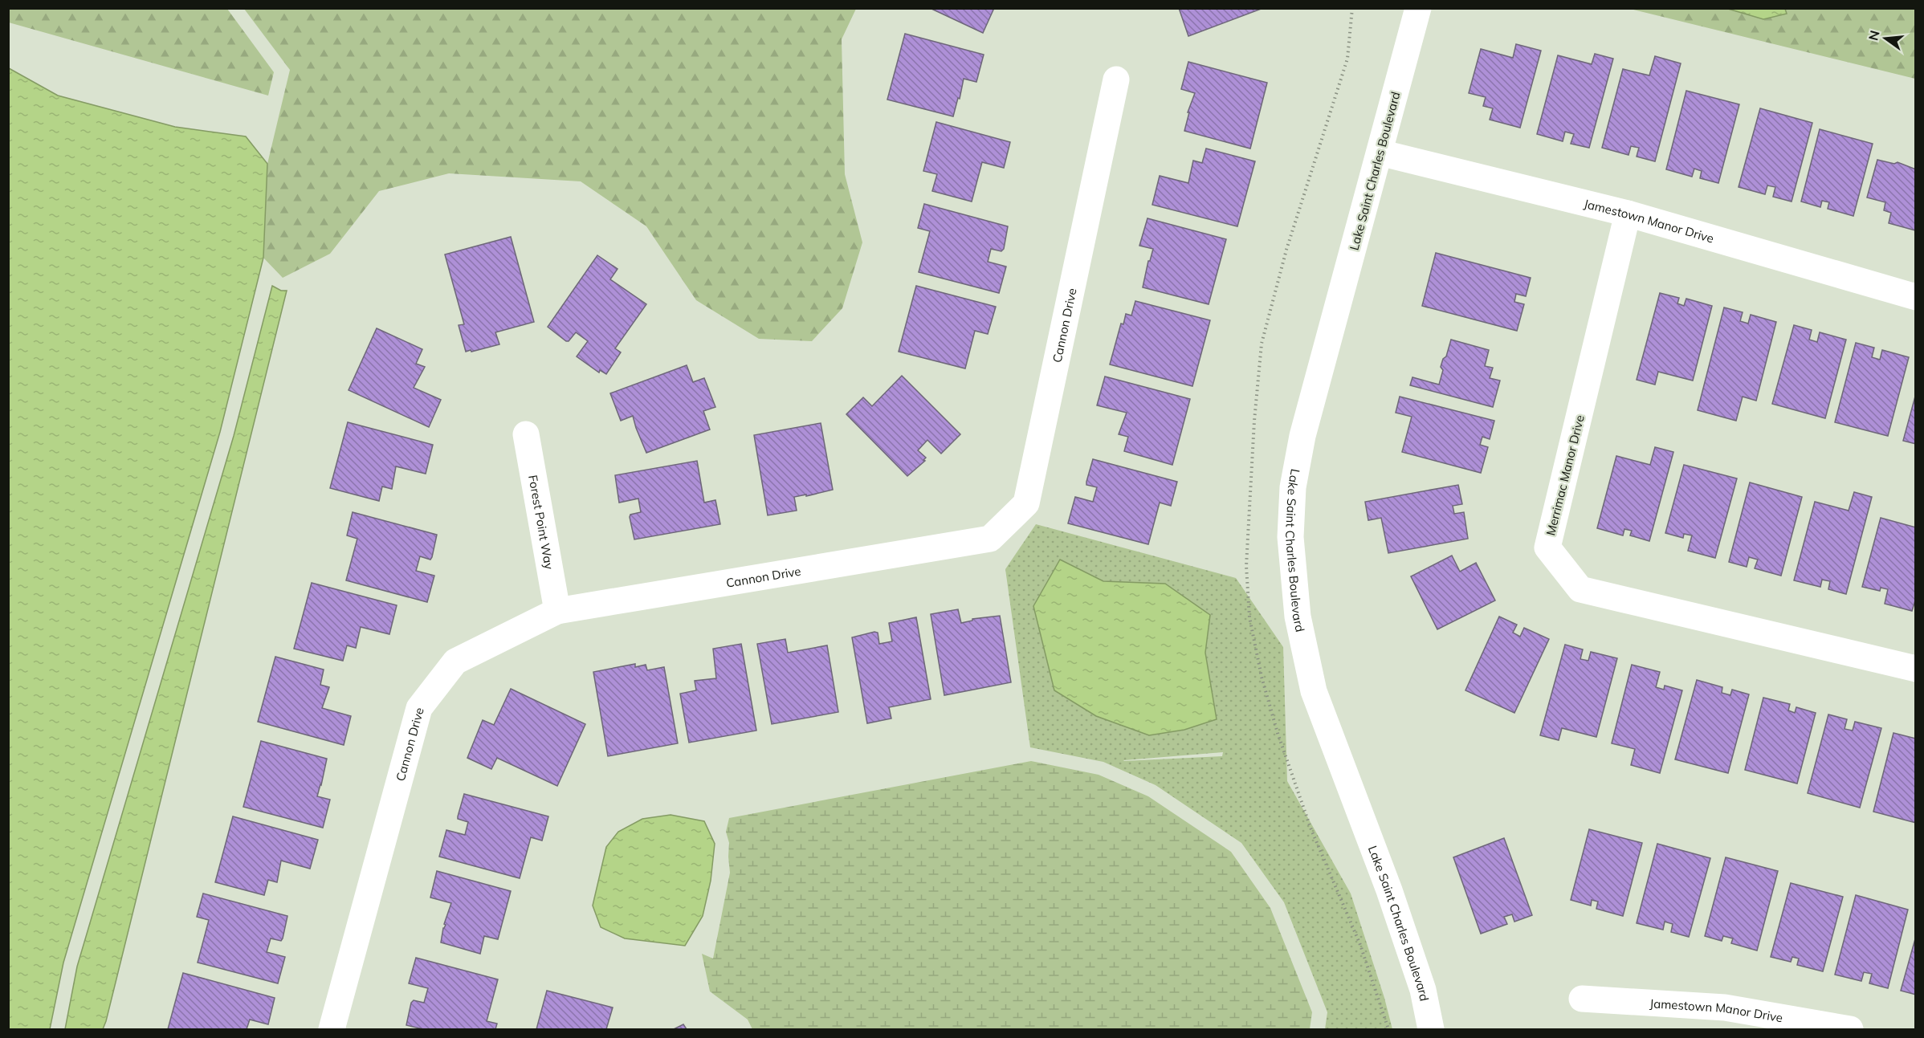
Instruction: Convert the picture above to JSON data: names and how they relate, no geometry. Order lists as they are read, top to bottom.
{
  "streets": {
    "street": [
      "Lake Saint Charles Boulevard",
      "Jamestown Manor Drive",
      "Cannon Drive",
      "Merrimac Manor Drive",
      "Forest Point Way"
    ]
  },
  "crossings": [
    ["Lake Saint Charles Boulevard", "Jamestown Manor Drive"],
    ["Jamestown Manor Drive", "Merrimac Manor Drive"],
    ["Cannon Drive", "Forest Point Way"]
  ],
  "north": "left"
}
